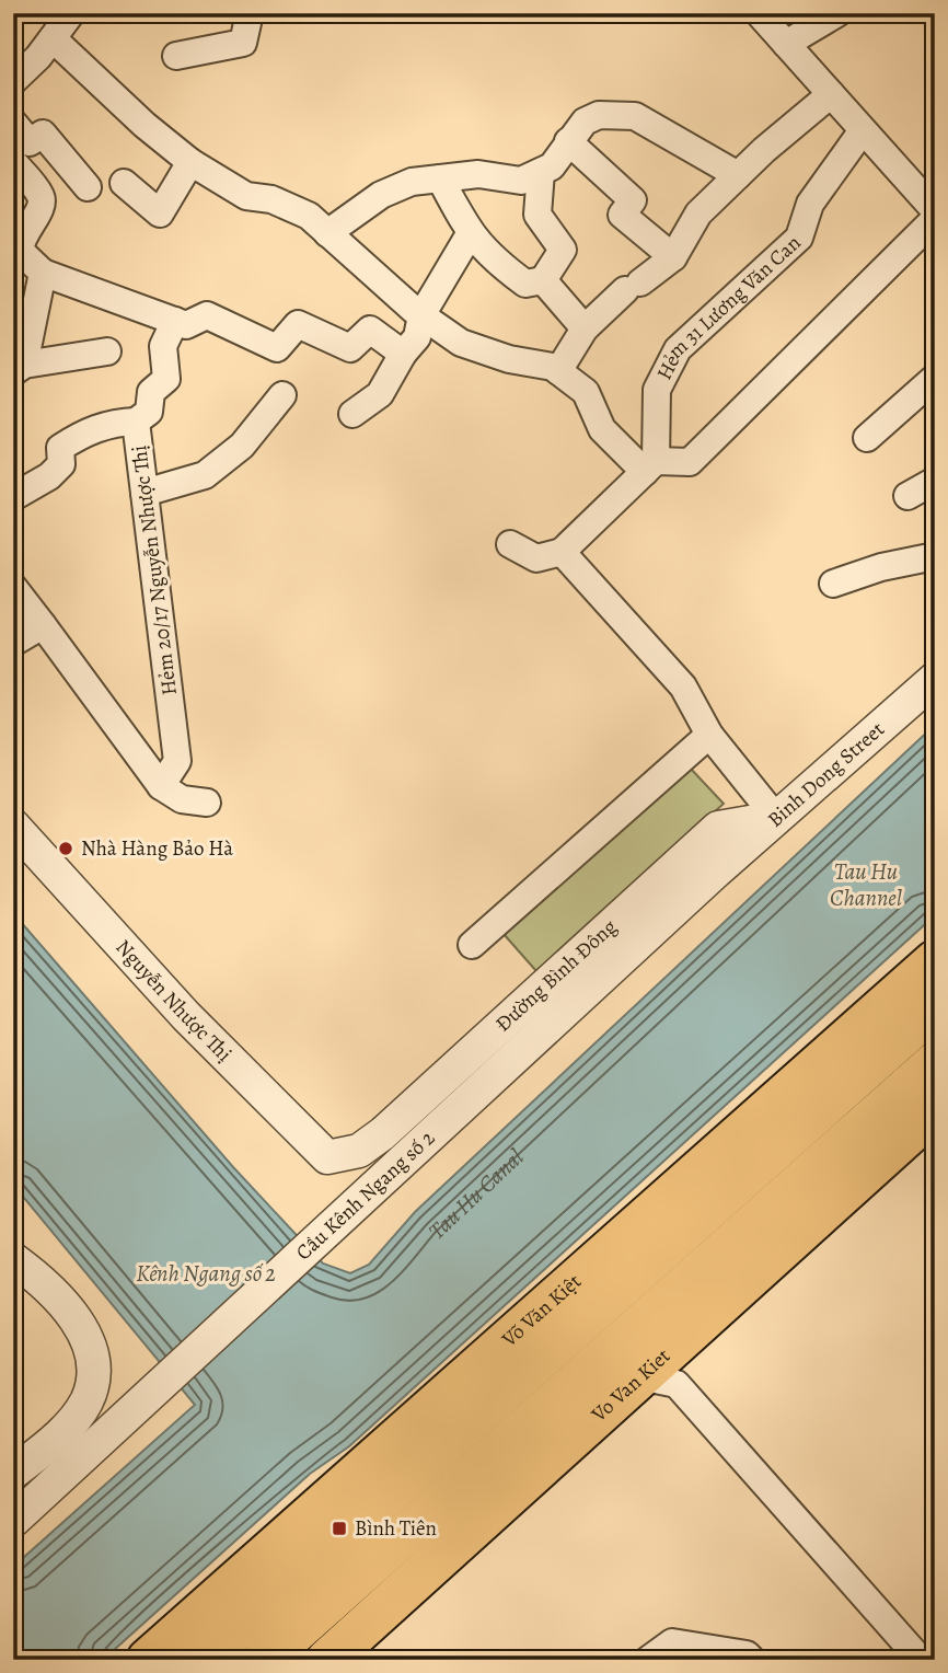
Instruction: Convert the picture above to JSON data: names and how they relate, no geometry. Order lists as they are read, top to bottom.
{
  "streets": {
    "main road": ["Võ Văn Kiệt", "Vo Van Kiet"],
    "street": [
      "Hẻm 31 Lương Văn Can",
      "Hẻm 20/17 Nguyễn Nhược Thị",
      "Binh Dong Street",
      "Đường Bình Đông",
      "Nguyễn Nhược Thị",
      "Cầu Kênh Ngang số 2"
    ]
  },
  "crossings": [
    ["Binh Dong Street", "Đường Bình Đông"],
    ["Binh Dong Street", "Cầu Kênh Ngang số 2"],
    ["Đường Bình Đông", "Nguyễn Nhược Thị"]
  ],
  "water": ["Tau Hu Channel", "Tau Hu Canal", "Kênh Ngang số 2"],
  "places": {
    "other": ["Nhà Hàng Bảo Hà"],
    "transit": ["Bình Tiên"]
  }
}
